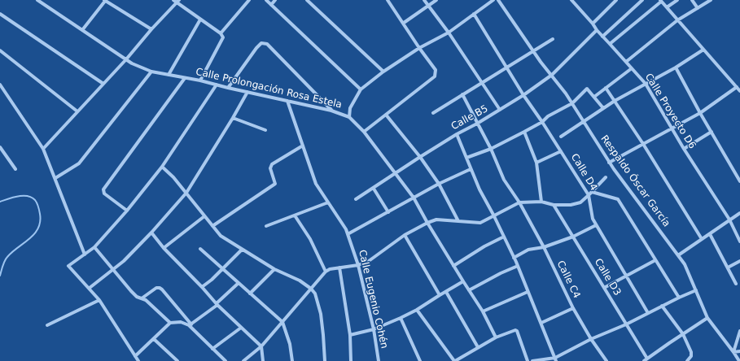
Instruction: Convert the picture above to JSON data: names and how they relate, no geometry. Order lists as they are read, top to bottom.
{
  "streets": {
    "street": [
      "Calle Prolongación Rosa Estela",
      "Calle Proyecto D6",
      "Calle B5",
      "Calle D4",
      "Respaldo Óscar García",
      "Calle D3",
      "Calle C4",
      "Calle Eugenio Cohén"
    ]
  },
  "crossings": [
    ["Calle Prolongación Rosa Estela", "Calle B5"],
    ["Calle Prolongación Rosa Estela", "Calle Eugenio Cohén"],
    ["Calle B5", "Calle D4"],
    ["Calle B5", "Respaldo Óscar García"]
  ]
}
